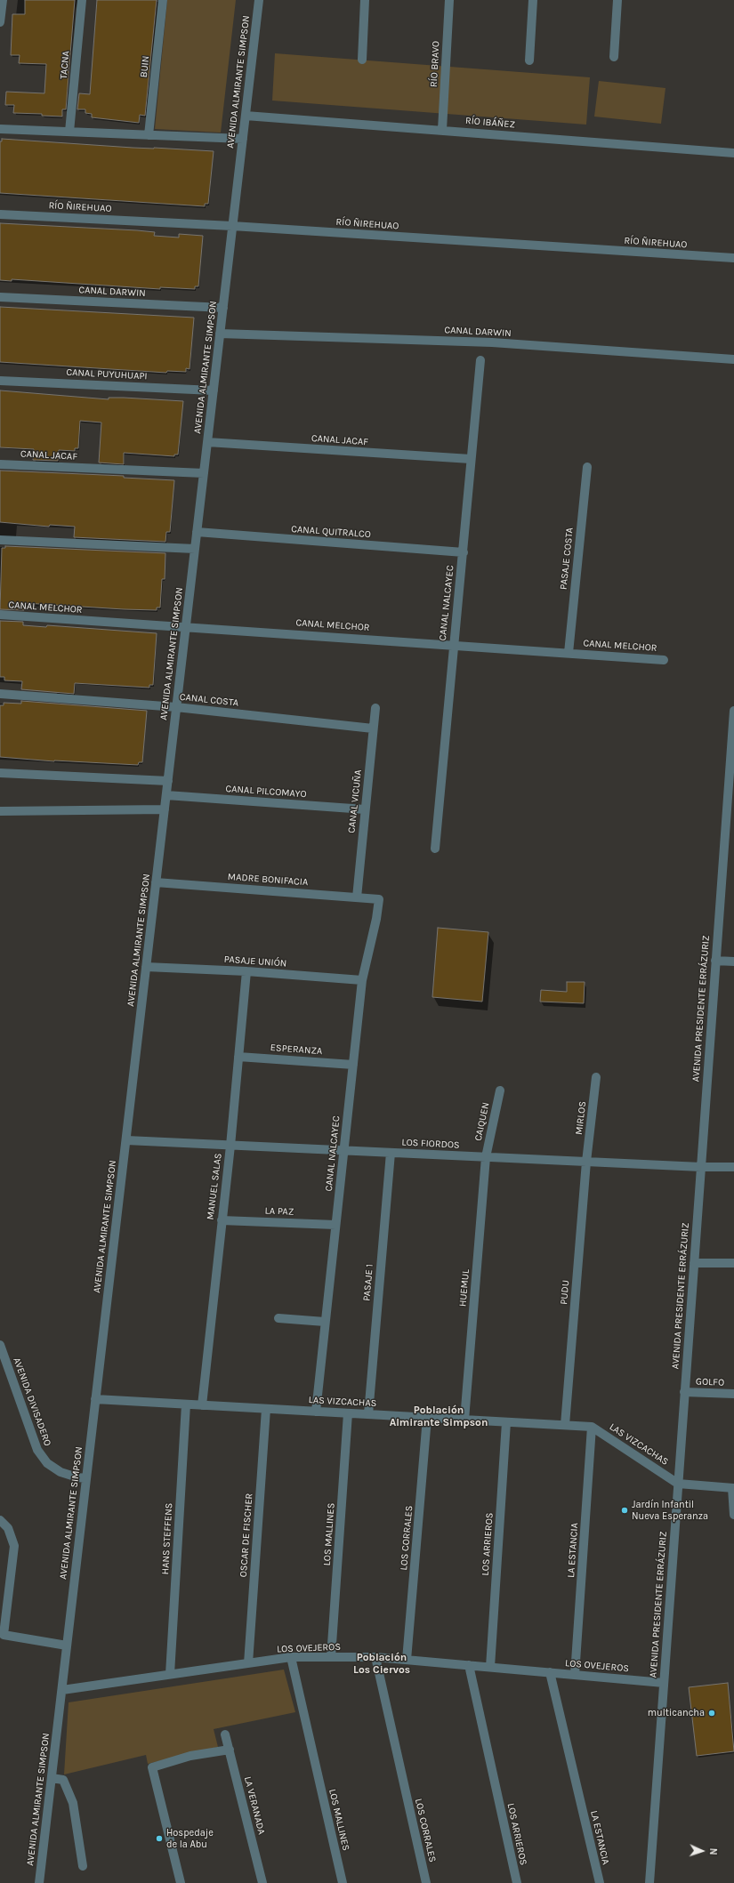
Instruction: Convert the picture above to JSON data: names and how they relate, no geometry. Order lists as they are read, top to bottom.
{
  "streets": {
    "street": [
      "RÍO BRAVO",
      "TACNA",
      "BUIN",
      "AVENIDA ALMIRANTE SIMPSON",
      "RÍO IBÁÑEZ",
      "RÍO ÑIREHUAO",
      "CANAL DARWIN",
      "CANAL PUYUHUAPI",
      "CANAL JACAF",
      "CANAL QUITRALCO",
      "PASAJE COSTA",
      "CANAL NALCAYEC",
      "CANAL MELCHOR",
      "CANAL COSTA",
      "CANAL PILCOMAYO",
      "CANAL VICUÑA",
      "MADRE BONIFACIA",
      "PASAJE UNIÓN",
      "AVENIDA PRESIDENTE ERRÁZURIZ",
      "ESPERANZA",
      "MIRLOS",
      "CAIQUEN",
      "LOS FIORDOS",
      "MANUEL SALAS",
      "LA PAZ",
      "PASAJE 1",
      "HUEMUL",
      "PUDU",
      "GOLFO",
      "AVENIDA DIVISADERO",
      "LAS VIZCACHAS",
      "LOS MALLINES",
      "OSCAR DE FISCHER",
      "LOS CORRALES",
      "HANS STEFFENS",
      "LOS ARRIEROS",
      "LA ESTANCIA",
      "LOS OVEJEROS",
      "LA VERANADA"
    ]
  },
  "crossings": [
    ["RÍO BRAVO", "RÍO IBÁÑEZ"],
    ["AVENIDA ALMIRANTE SIMPSON", "RÍO IBÁÑEZ"],
    ["AVENIDA ALMIRANTE SIMPSON", "RÍO ÑIREHUAO"],
    ["AVENIDA ALMIRANTE SIMPSON", "CANAL DARWIN"],
    ["AVENIDA ALMIRANTE SIMPSON", "CANAL PUYUHUAPI"],
    ["AVENIDA ALMIRANTE SIMPSON", "CANAL JACAF"],
    ["AVENIDA ALMIRANTE SIMPSON", "CANAL QUITRALCO"],
    ["AVENIDA ALMIRANTE SIMPSON", "CANAL MELCHOR"],
    ["AVENIDA ALMIRANTE SIMPSON", "CANAL COSTA"],
    ["AVENIDA ALMIRANTE SIMPSON", "CANAL PILCOMAYO"],
    ["AVENIDA ALMIRANTE SIMPSON", "MADRE BONIFACIA"],
    ["AVENIDA ALMIRANTE SIMPSON", "PASAJE UNIÓN"],
    ["AVENIDA ALMIRANTE SIMPSON", "LOS FIORDOS"],
    ["AVENIDA ALMIRANTE SIMPSON", "AVENIDA DIVISADERO"],
    ["AVENIDA ALMIRANTE SIMPSON", "LAS VIZCACHAS"],
    ["AVENIDA ALMIRANTE SIMPSON", "LOS OVEJEROS"],
    ["CANAL JACAF", "CANAL NALCAYEC"],
    ["CANAL QUITRALCO", "CANAL NALCAYEC"],
    ["PASAJE COSTA", "CANAL MELCHOR"],
    ["CANAL NALCAYEC", "CANAL MELCHOR"],
    ["CANAL NALCAYEC", "MADRE BONIFACIA"],
    ["CANAL NALCAYEC", "PASAJE UNIÓN"],
    ["CANAL NALCAYEC", "ESPERANZA"],
    ["CANAL NALCAYEC", "LOS FIORDOS"],
    ["CANAL NALCAYEC", "LA PAZ"],
    ["CANAL NALCAYEC", "LAS VIZCACHAS"],
    ["CANAL COSTA", "CANAL VICUÑA"],
    ["CANAL PILCOMAYO", "CANAL VICUÑA"],
    ["CANAL VICUÑA", "MADRE BONIFACIA"],
    ["PASAJE UNIÓN", "MANUEL SALAS"],
    ["AVENIDA PRESIDENTE ERRÁZURIZ", "LOS FIORDOS"],
    ["AVENIDA PRESIDENTE ERRÁZURIZ", "GOLFO"],
    ["AVENIDA PRESIDENTE ERRÁZURIZ", "LAS VIZCACHAS"],
    ["AVENIDA PRESIDENTE ERRÁZURIZ", "LOS OVEJEROS"],
    ["ESPERANZA", "MANUEL SALAS"],
    ["MIRLOS", "LOS FIORDOS"],
    ["MIRLOS", "PUDU"],
    ["CAIQUEN", "LOS FIORDOS"],
    ["CAIQUEN", "HUEMUL"],
    ["LOS FIORDOS", "MANUEL SALAS"],
    ["LOS FIORDOS", "PASAJE 1"],
    ["LOS FIORDOS", "HUEMUL"],
    ["LOS FIORDOS", "PUDU"],
    ["MANUEL SALAS", "LA PAZ"],
    ["MANUEL SALAS", "LAS VIZCACHAS"],
    ["PASAJE 1", "LAS VIZCACHAS"],
    ["HUEMUL", "LAS VIZCACHAS"],
    ["PUDU", "LAS VIZCACHAS"],
    ["LAS VIZCACHAS", "LOS MALLINES"],
    ["LAS VIZCACHAS", "OSCAR DE FISCHER"],
    ["LAS VIZCACHAS", "LOS CORRALES"],
    ["LAS VIZCACHAS", "HANS STEFFENS"],
    ["LAS VIZCACHAS", "LOS ARRIEROS"],
    ["LAS VIZCACHAS", "LA ESTANCIA"],
    ["LOS MALLINES", "LOS OVEJEROS"],
    ["OSCAR DE FISCHER", "LOS OVEJEROS"],
    ["LOS CORRALES", "LOS OVEJEROS"],
    ["HANS STEFFENS", "LOS OVEJEROS"],
    ["LOS ARRIEROS", "LOS OVEJEROS"],
    ["LA ESTANCIA", "LOS OVEJEROS"]
  ],
  "districts": ["Población Almirante Simpson", "Población Los Ciervos"],
  "places": ["Jardín Infantil Nueva Esperanza", "multicancha", "Hospedaje de la Abu"],
  "north": "right"
}
